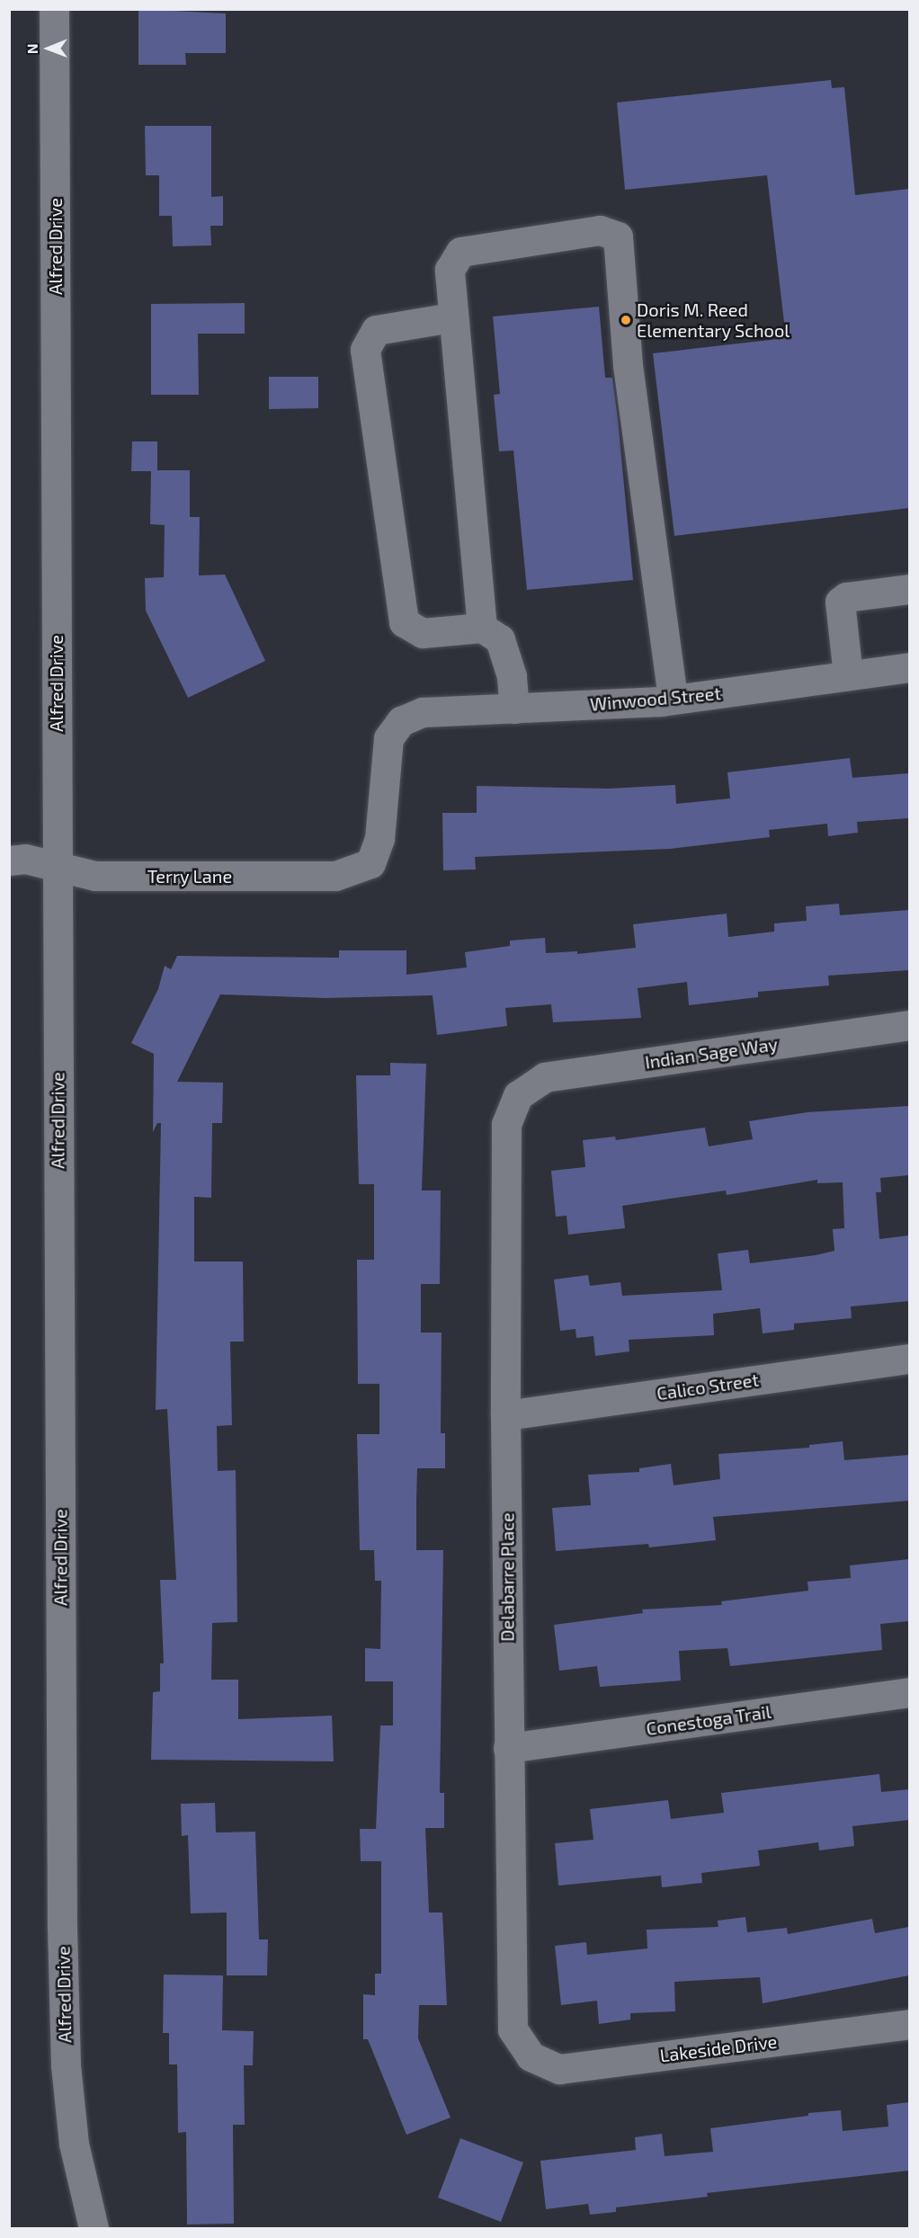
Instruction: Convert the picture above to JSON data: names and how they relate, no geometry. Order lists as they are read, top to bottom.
{
  "streets": {
    "street": [
      "Alfred Drive",
      "Winwood Street",
      "Terry Lane",
      "Indian Sage Way",
      "Calico Street",
      "Delabarre Place",
      "Conestoga Trail",
      "Lakeside Drive"
    ]
  },
  "crossings": [
    ["Alfred Drive", "Terry Lane"],
    ["Winwood Street", "Terry Lane"],
    ["Indian Sage Way", "Delabarre Place"],
    ["Calico Street", "Delabarre Place"],
    ["Delabarre Place", "Conestoga Trail"],
    ["Delabarre Place", "Lakeside Drive"]
  ],
  "places": ["Doris M. Reed Elementary School"],
  "north": "left"
}
